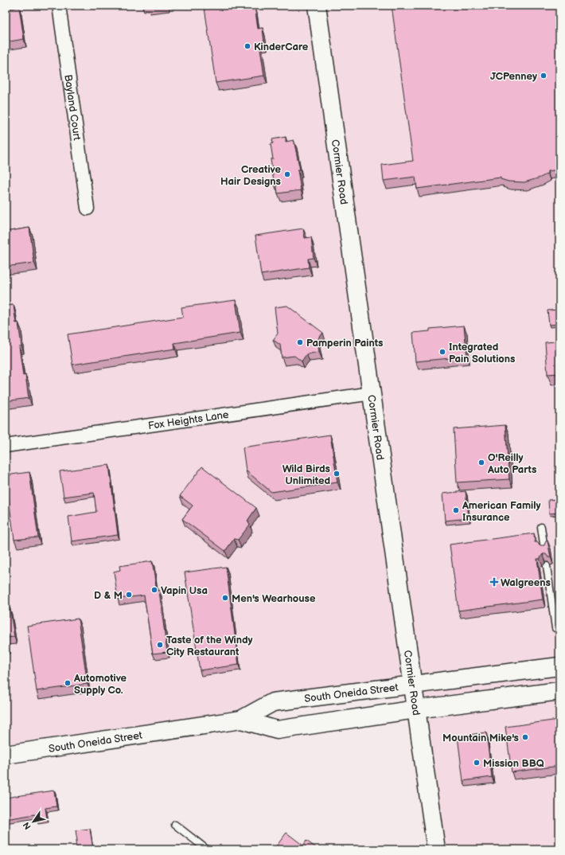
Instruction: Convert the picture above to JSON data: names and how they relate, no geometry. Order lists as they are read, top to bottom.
{
  "streets": {
    "street": [
      "Bayland Court",
      "Cormier Road",
      "Fox Heights Lane",
      "South Oneida Street"
    ]
  },
  "crossings": [
    ["Cormier Road", "Fox Heights Lane"],
    ["Cormier Road", "South Oneida Street"]
  ],
  "places": {
    "other": [
      "KinderCare",
      "JCPenney",
      "Creative Hair Designs",
      "Pamperin Paints",
      "Integrated Pain Solutions",
      "O'Reilly Auto Parts",
      "Wild Birds Unlimited",
      "American Family Insurance",
      "Vapin Usa",
      "D & M",
      "Men's Wearhouse",
      "Taste of the Windy City Restaurant",
      "Automotive Supply Co.",
      "Mountain Mike's",
      "Mission BBQ"
    ],
    "health": ["Walgreens"]
  },
  "north": "bottom left"
}
